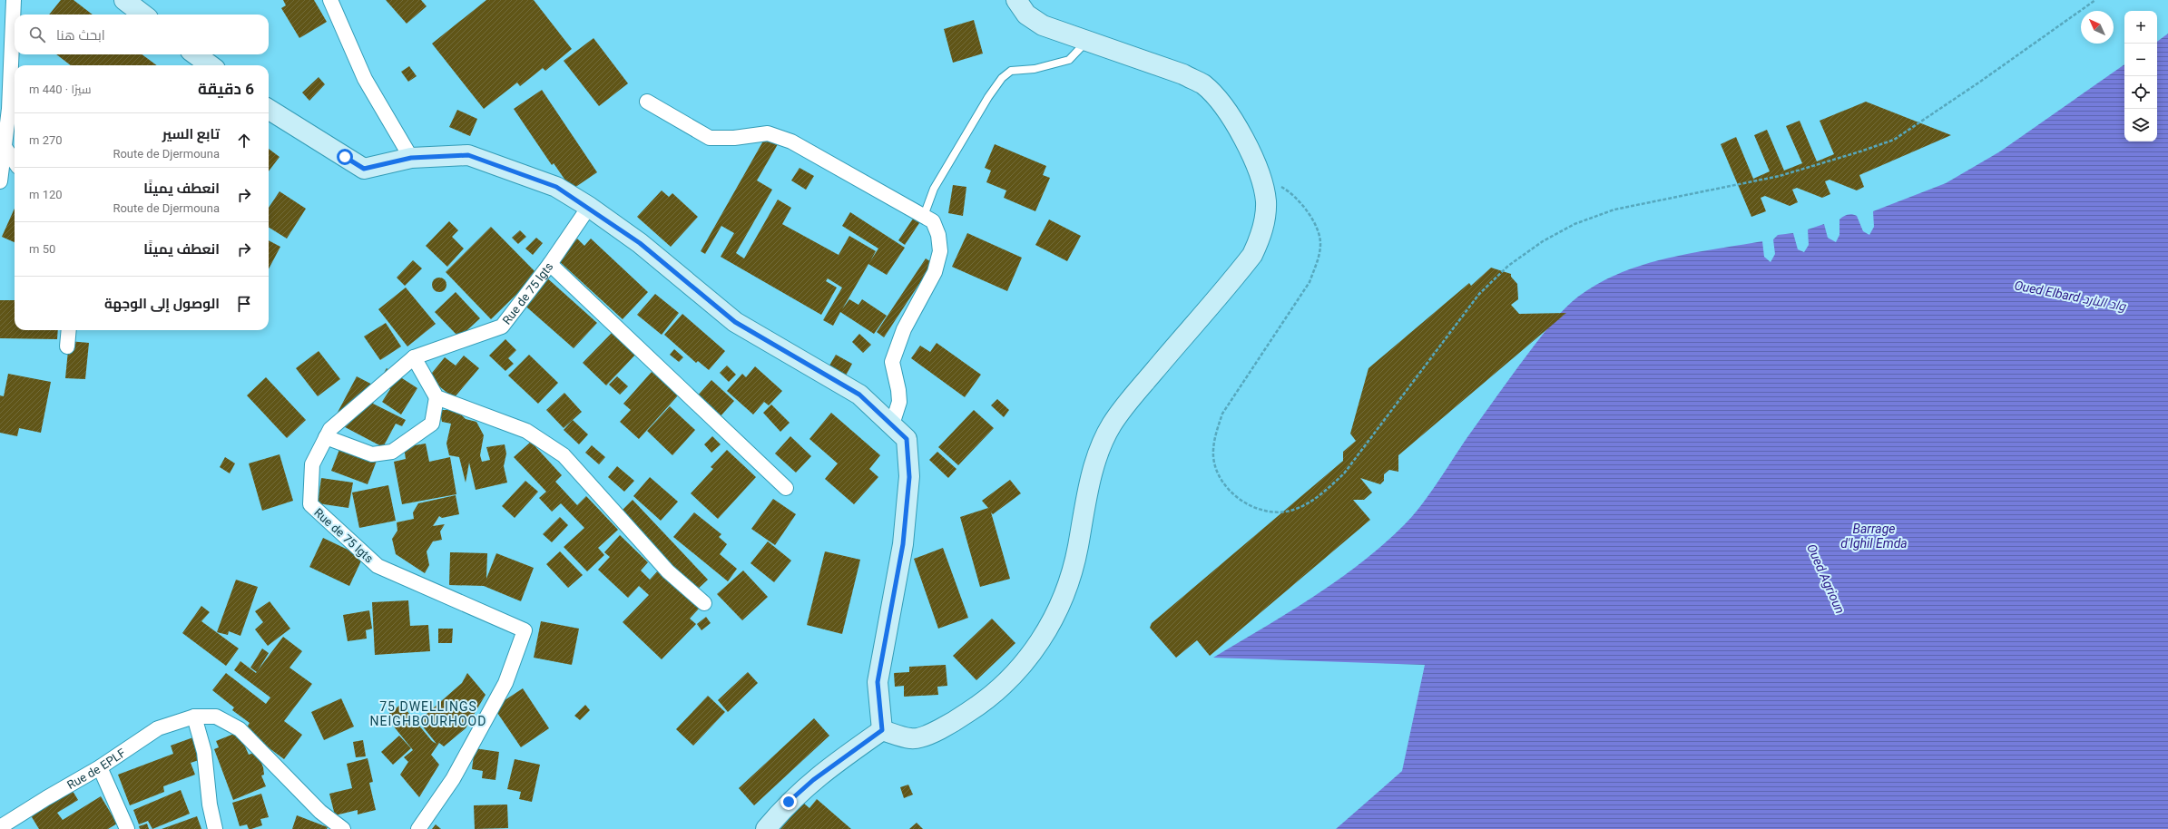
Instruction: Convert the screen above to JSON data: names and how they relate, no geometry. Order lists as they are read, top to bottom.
{
  "streets": {
    "street": ["Rue de 75 lgts", "Rue de EPLF"]
  },
  "districts": ["75 DWELLINGS NEIGHBOURHOOD"],
  "water": ["Oued Elbard واد البارد", "Barrage d'Ighil Emda", "Oued Agrioun"],
  "north": "top left",
  "page": {
    "map_buttons": ["+", "−"],
    "search": "ابحث هنا",
    "heading": ["6 دقيقة", "سيرًا · 440 m"],
    "list": [
      ["تابع السير", "Route de Djermouna", "270 m"],
      ["انعطف يمينًا", "Route de Djermouna", "120 m"],
      ["انعطف يمينًا", "50 m"],
      "الوصول إلى الوجهة"
    ]
  }
}
